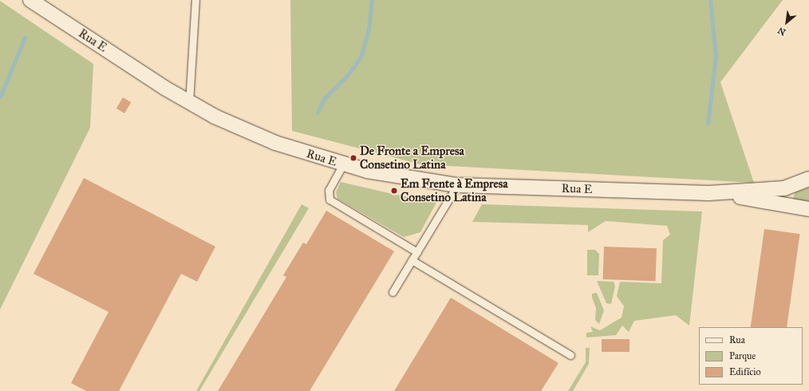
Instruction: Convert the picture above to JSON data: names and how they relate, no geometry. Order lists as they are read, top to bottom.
{
  "streets": {
    "street": ["Rua E"]
  },
  "places": ["De Fronte a Empresa Consetino Latina", "Em Frente à Empresa Consetino Latina"],
  "legend": ["Rua", "Parque", "Edifício"],
  "north": "bottom left"
}
